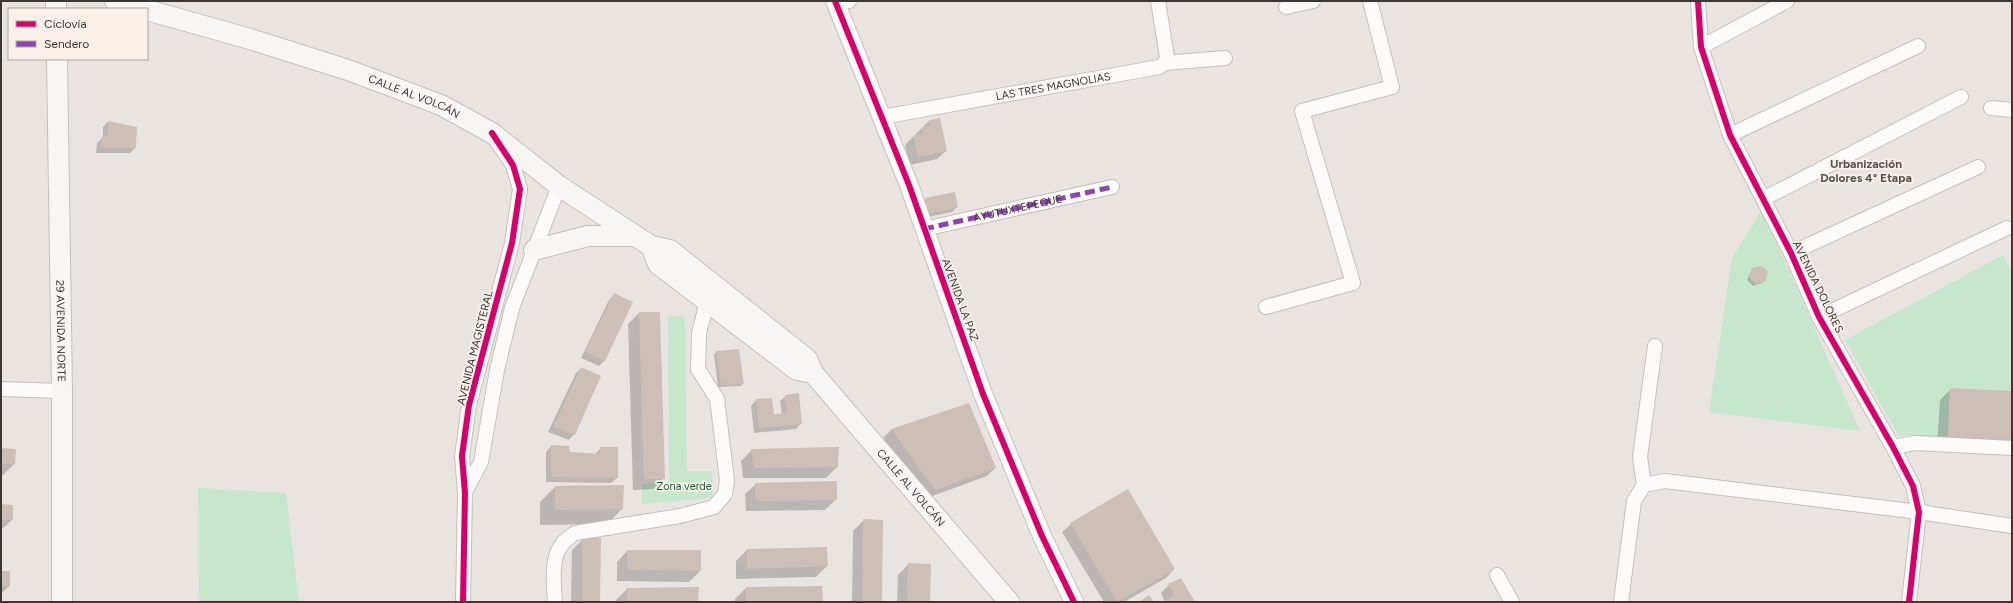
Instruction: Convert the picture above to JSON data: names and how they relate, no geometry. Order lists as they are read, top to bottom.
{
  "streets": {
    "main road": ["CALLE AL VOLCÁN", "29 AVENIDA NORTE"],
    "street": [
      "LAS TRES MAGNOLIAS",
      "AYUTUXTEPEQUE",
      "AVENIDA DOLORES",
      "AVENIDA LA PAZ",
      "AVENIDA MAGISTERAL"
    ]
  },
  "crossings": [
    ["LAS TRES MAGNOLIAS", "AVENIDA LA PAZ"],
    ["CALLE AL VOLCÁN", "AVENIDA MAGISTERAL"],
    ["AYUTUXTEPEQUE", "AVENIDA LA PAZ"]
  ],
  "districts": ["Urbanización Dolores 4° Etapa"],
  "parks": ["Zona verde"],
  "legend": ["Ciclovía", "Sendero"]
}
